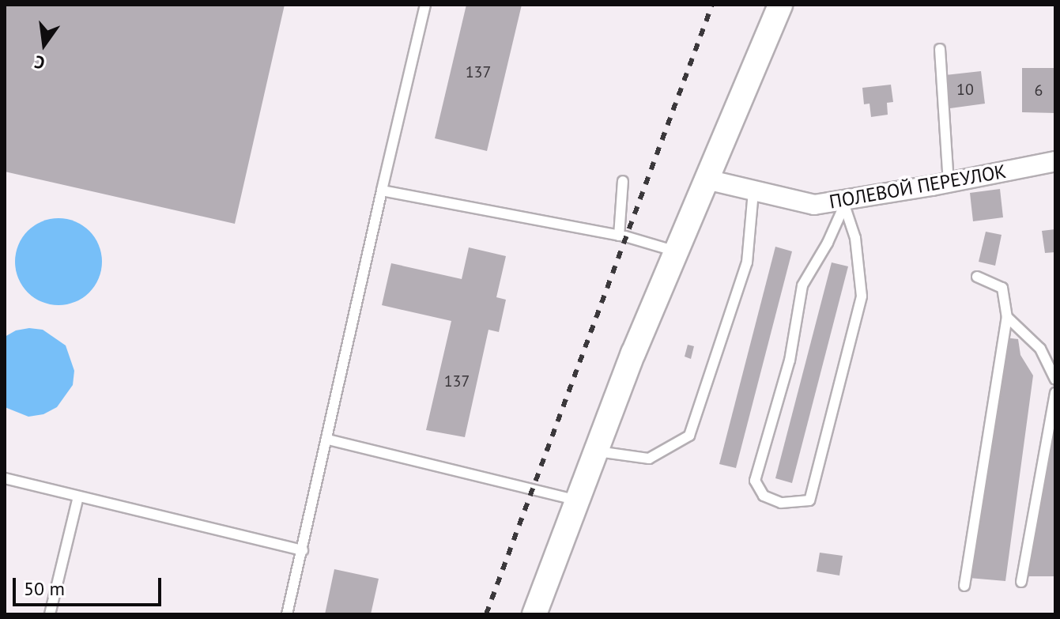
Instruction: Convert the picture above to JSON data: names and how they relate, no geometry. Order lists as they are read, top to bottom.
{
  "streets": {
    "street": ["ПОЛЕВОЙ ПЕРЕУЛОК"]
  },
  "house_numbers": [
    "137",
    "10",
    "6",
    "137"
  ],
  "scale_bar": "50 m",
  "north": "bottom"
}
